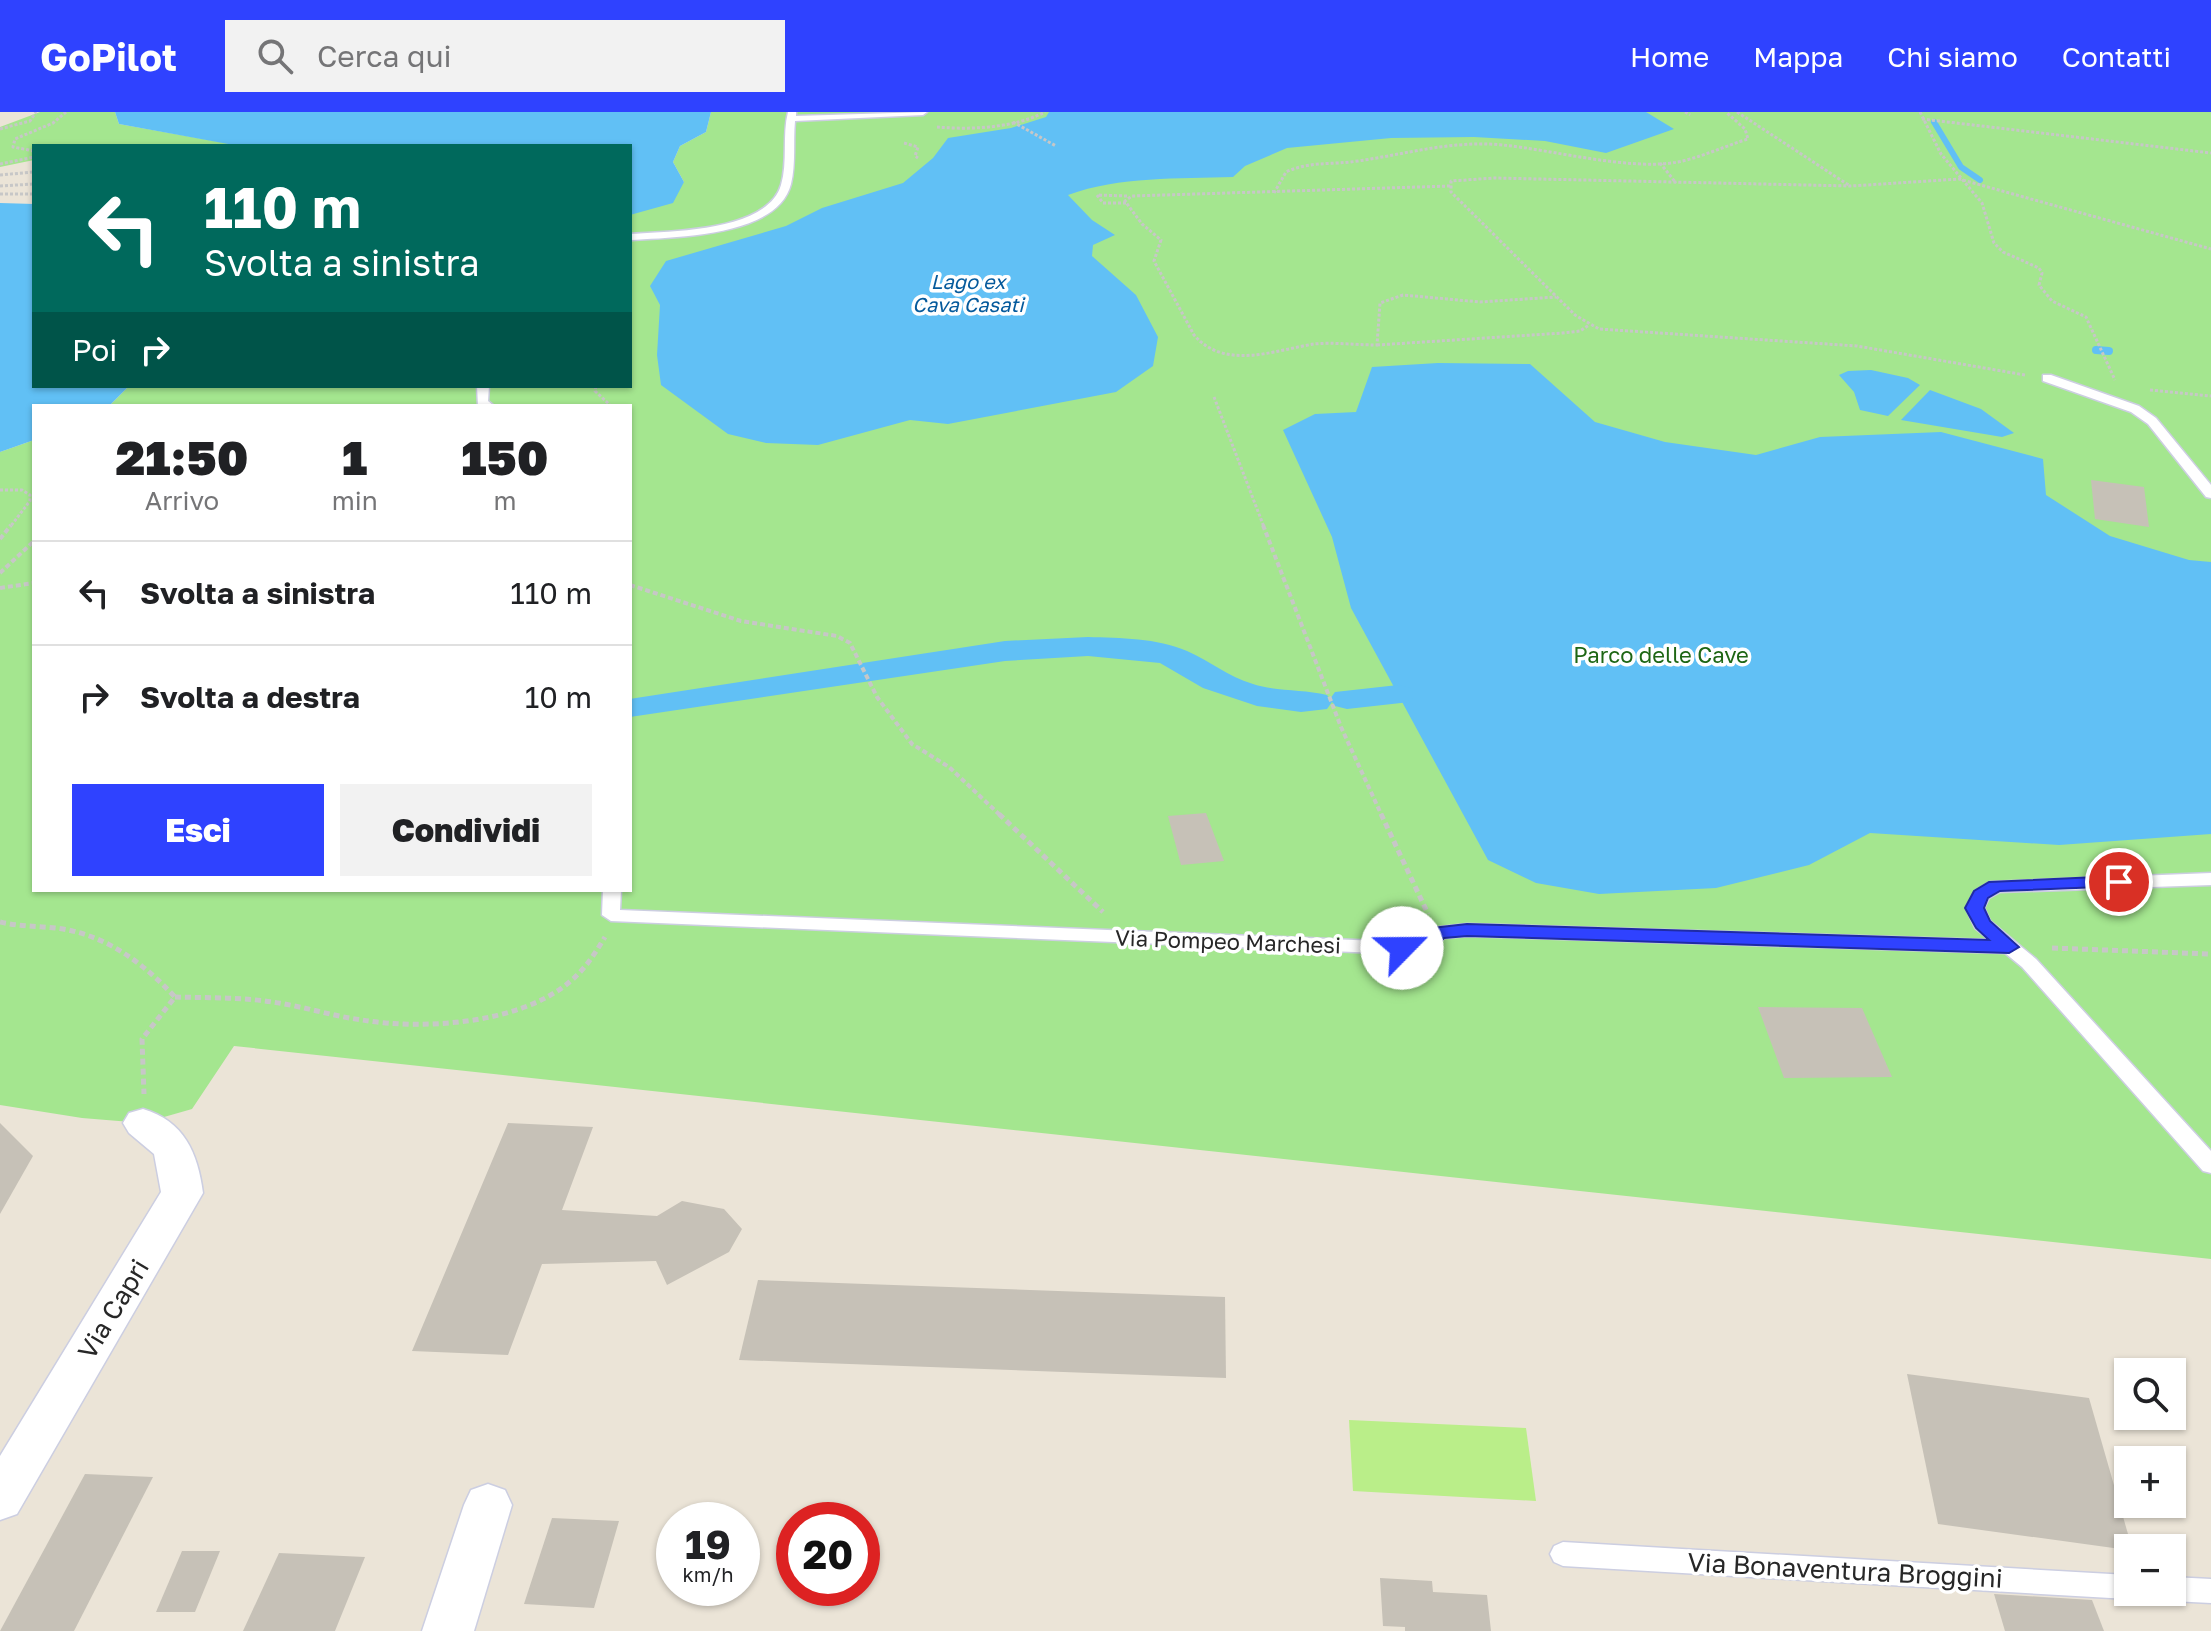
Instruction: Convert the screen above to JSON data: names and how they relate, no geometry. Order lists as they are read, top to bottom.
{
  "streets": {
    "street": ["Via Capri"],
    "lane": ["Via Pompeo Marchesi", "Via Bonaventura Broggini"]
  },
  "water": ["Lago ex Cava Casati"],
  "parks": ["Parco delle Cave"],
  "page": {
    "header": "GoPilot",
    "search": "Cerca qui",
    "nav": [
      "Home",
      "Mappa",
      "Chi siamo",
      "Contatti"
    ],
    "turn": ["110 m", "Svolta a sinistra"],
    "then": "Poi",
    "eta": [
      "21:50",
      "Arrivo",
      "1",
      "min",
      "150",
      "m"
    ],
    "list": [
      {
        "name": "Svolta a sinistra",
        "value": "110 m"
      },
      {
        "name": "Svolta a destra",
        "value": "10 m"
      }
    ],
    "buttons": ["Esci", "Condividi"],
    "map_buttons": ["+", "−"],
    "speed": "19 km/h",
    "limit": "20"
  }
}
